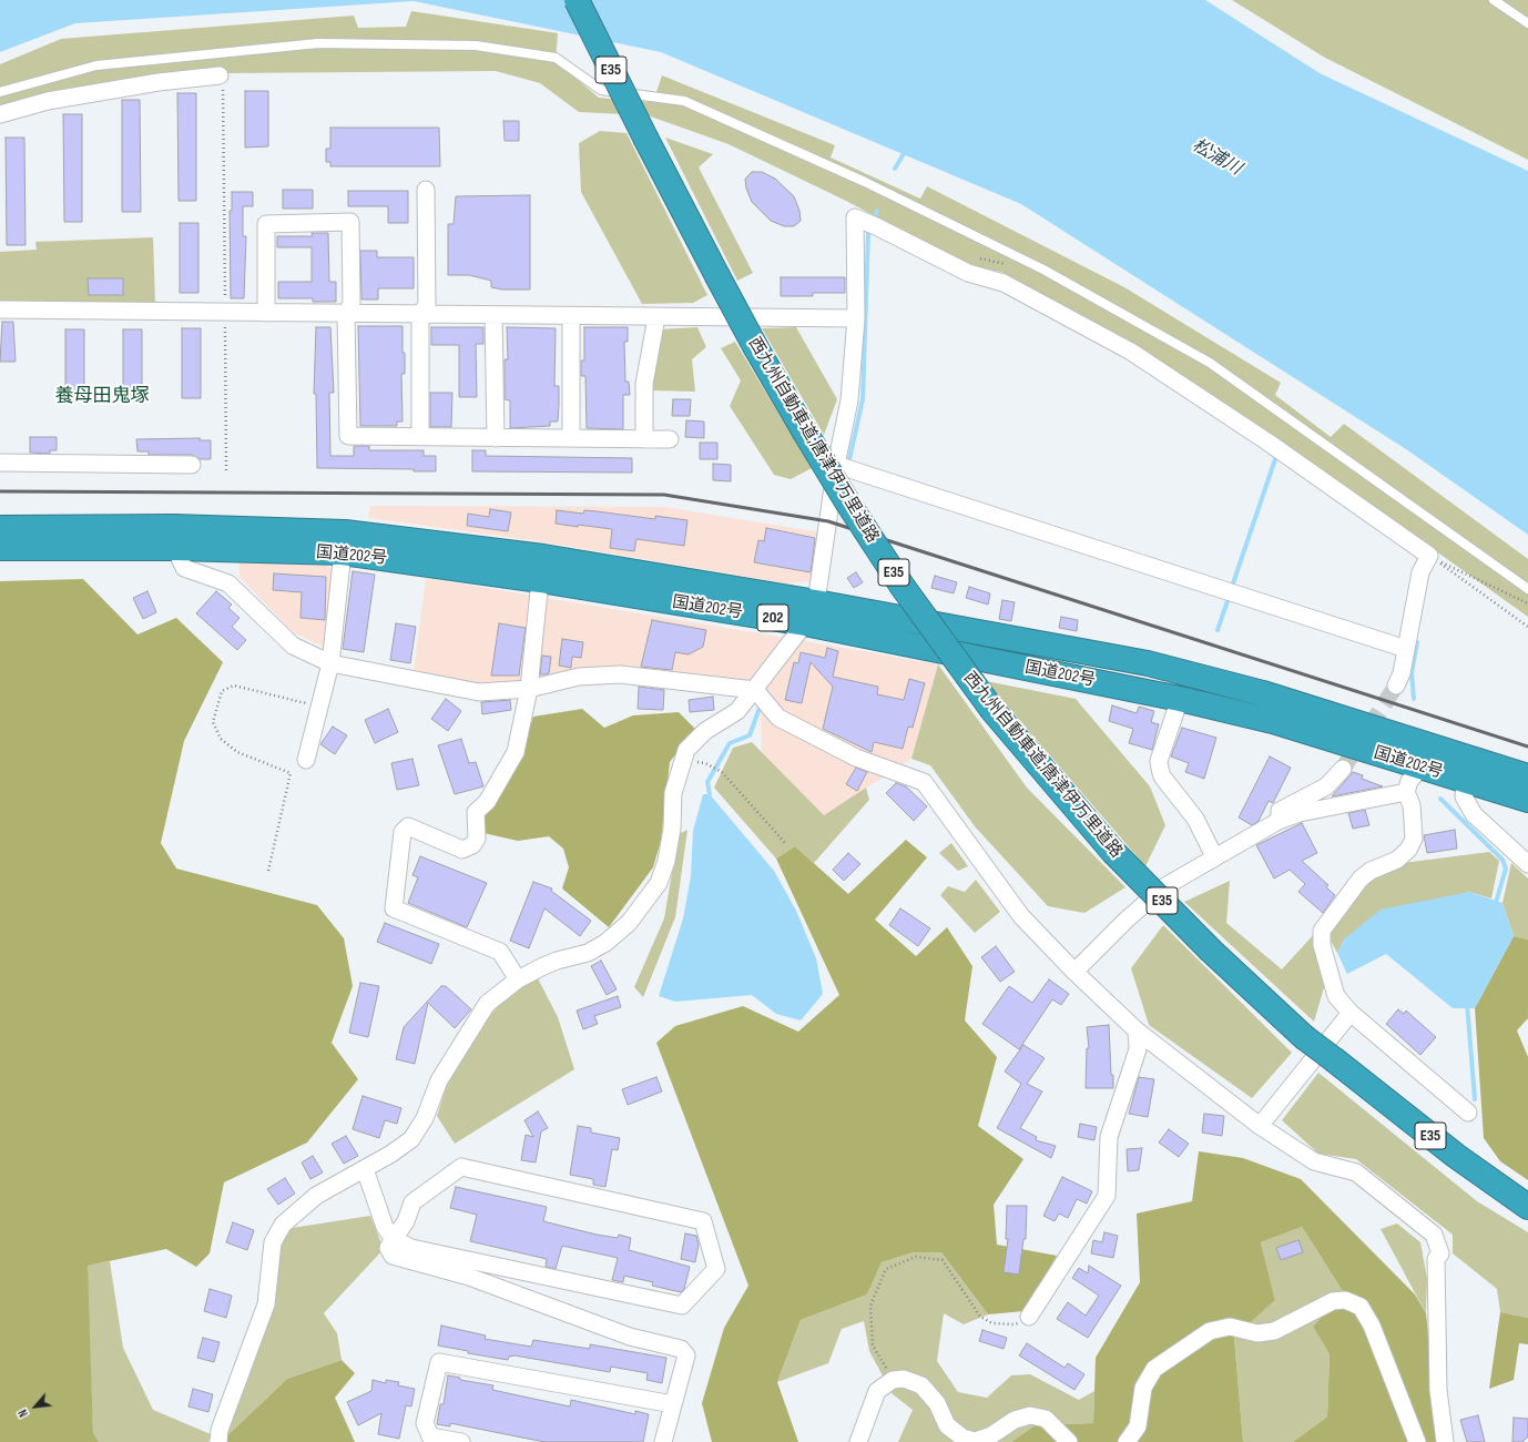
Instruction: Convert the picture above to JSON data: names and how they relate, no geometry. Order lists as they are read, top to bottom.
{
  "streets": {
    "highway": [
      "E35",
      "西九州自動車道;唐津伊万里道路",
      "国道202号",
      "202"
    ]
  },
  "districts": ["養母田鬼塚"],
  "water": ["松浦川"],
  "north": "bottom left"
}
